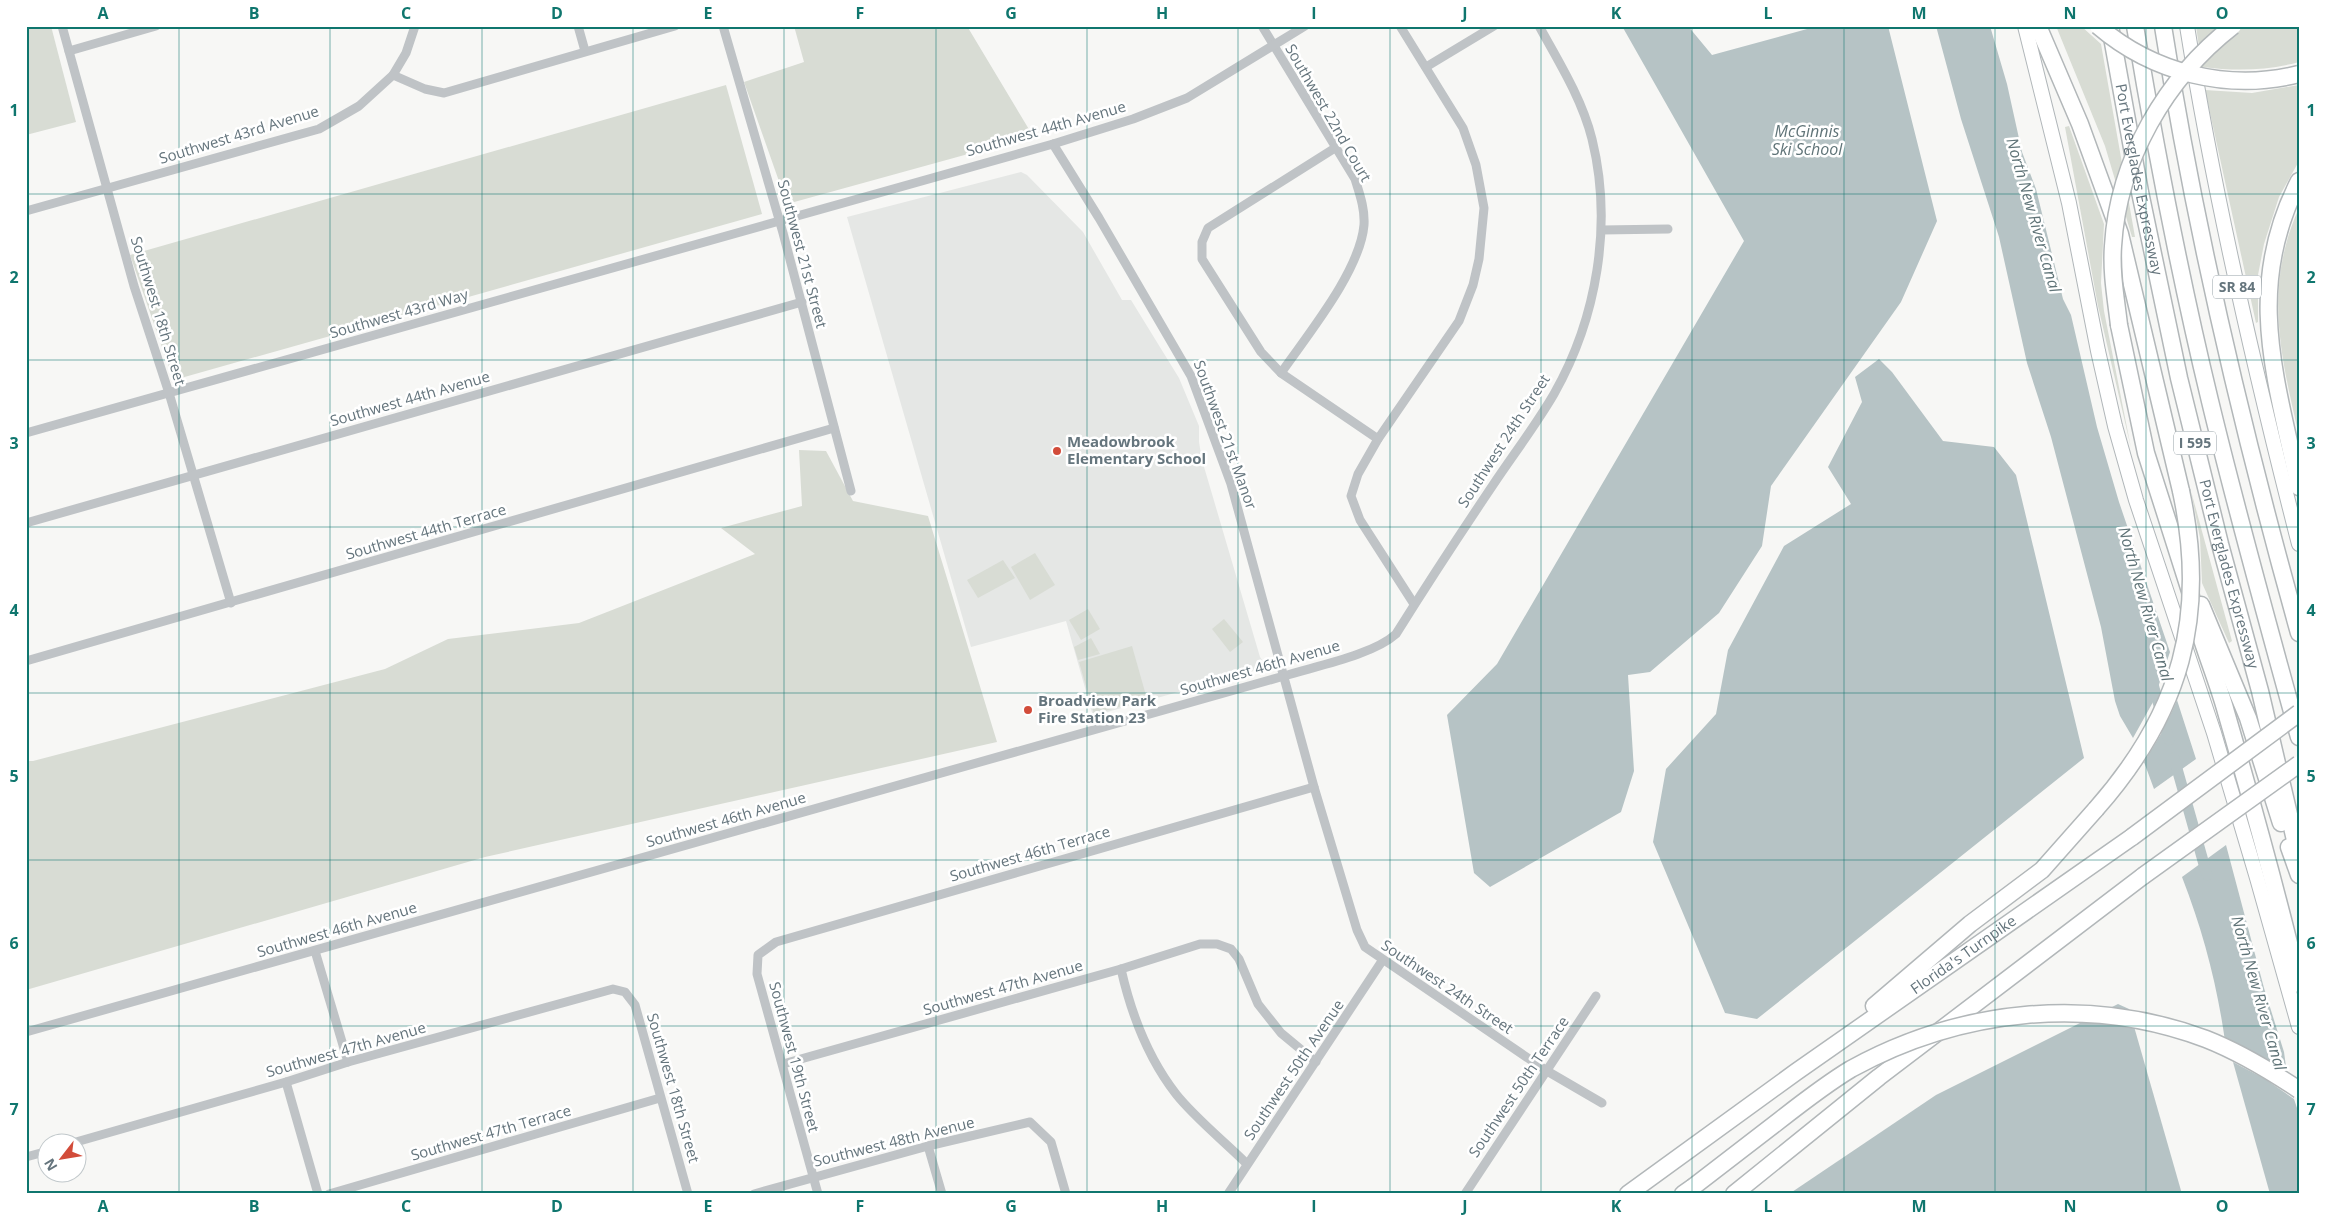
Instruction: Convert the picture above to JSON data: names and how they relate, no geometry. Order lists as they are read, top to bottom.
{
  "streets": {
    "highway": ["Port Everglades Expressway", "I 595", "Florida's Turnpike"],
    "main road": ["SR 84"],
    "street": [
      "Southwest 22nd Court",
      "Southwest 44th Avenue",
      "Southwest 43rd Avenue",
      "Southwest 21st Street",
      "Southwest 18th Street",
      "Southwest 43rd Way",
      "Southwest 21st Manor",
      "Southwest 24th Street",
      "Southwest 44th Terrace",
      "Southwest 46th Avenue",
      "Southwest 46th Terrace",
      "Southwest 47th Avenue",
      "Southwest 19th Street",
      "Southwest 50th Avenue",
      "Southwest 50th Terrace",
      "Southwest 47th Terrace",
      "Southwest 48th Avenue"
    ]
  },
  "crossings": [
    ["Southwest 22nd Court", "Southwest 44th Avenue"],
    ["Southwest 44th Avenue", "Southwest 21st Street"],
    ["Southwest 44th Avenue", "Southwest 18th Street"],
    ["Southwest 44th Avenue", "Southwest 43rd Way"],
    ["Southwest 44th Avenue", "Southwest 21st Manor"],
    ["Southwest 43rd Avenue", "Southwest 18th Street"],
    ["Southwest 21st Street", "Southwest 43rd Way"],
    ["Southwest 21st Street", "Southwest 44th Terrace"],
    ["Southwest 18th Street", "Southwest 43rd Way"],
    ["Southwest 18th Street", "Southwest 44th Terrace"],
    ["Southwest 18th Street", "Southwest 47th Avenue"],
    ["Southwest 18th Street", "Southwest 47th Terrace"],
    ["Southwest 21st Manor", "Southwest 24th Street"],
    ["Southwest 21st Manor", "Southwest 46th Avenue"],
    ["Southwest 24th Street", "Southwest 46th Avenue"],
    ["Southwest 24th Street", "Southwest 46th Terrace"],
    ["Southwest 24th Street", "Southwest 50th Avenue"],
    ["Southwest 24th Street", "Southwest 50th Terrace"],
    ["Southwest 46th Terrace", "Southwest 19th Street"],
    ["Southwest 47th Avenue", "Southwest 19th Street"],
    ["Southwest 47th Avenue", "Southwest 50th Avenue"],
    ["Southwest 19th Street", "Southwest 48th Avenue"]
  ],
  "water": ["McGinnis Ski School", "North New River Canal"],
  "places": ["Meadowbrook Elementary School", "Broadview Park Fire Station 23"],
  "north": "bottom left",
  "grid": {
    "columns": [
      "A",
      "B",
      "C",
      "D",
      "E",
      "F",
      "G",
      "H",
      "I",
      "J",
      "K",
      "L",
      "M",
      "N",
      "O"
    ],
    "rows": [
      "1",
      "2",
      "3",
      "4",
      "5",
      "6",
      "7"
    ]
  }
}
